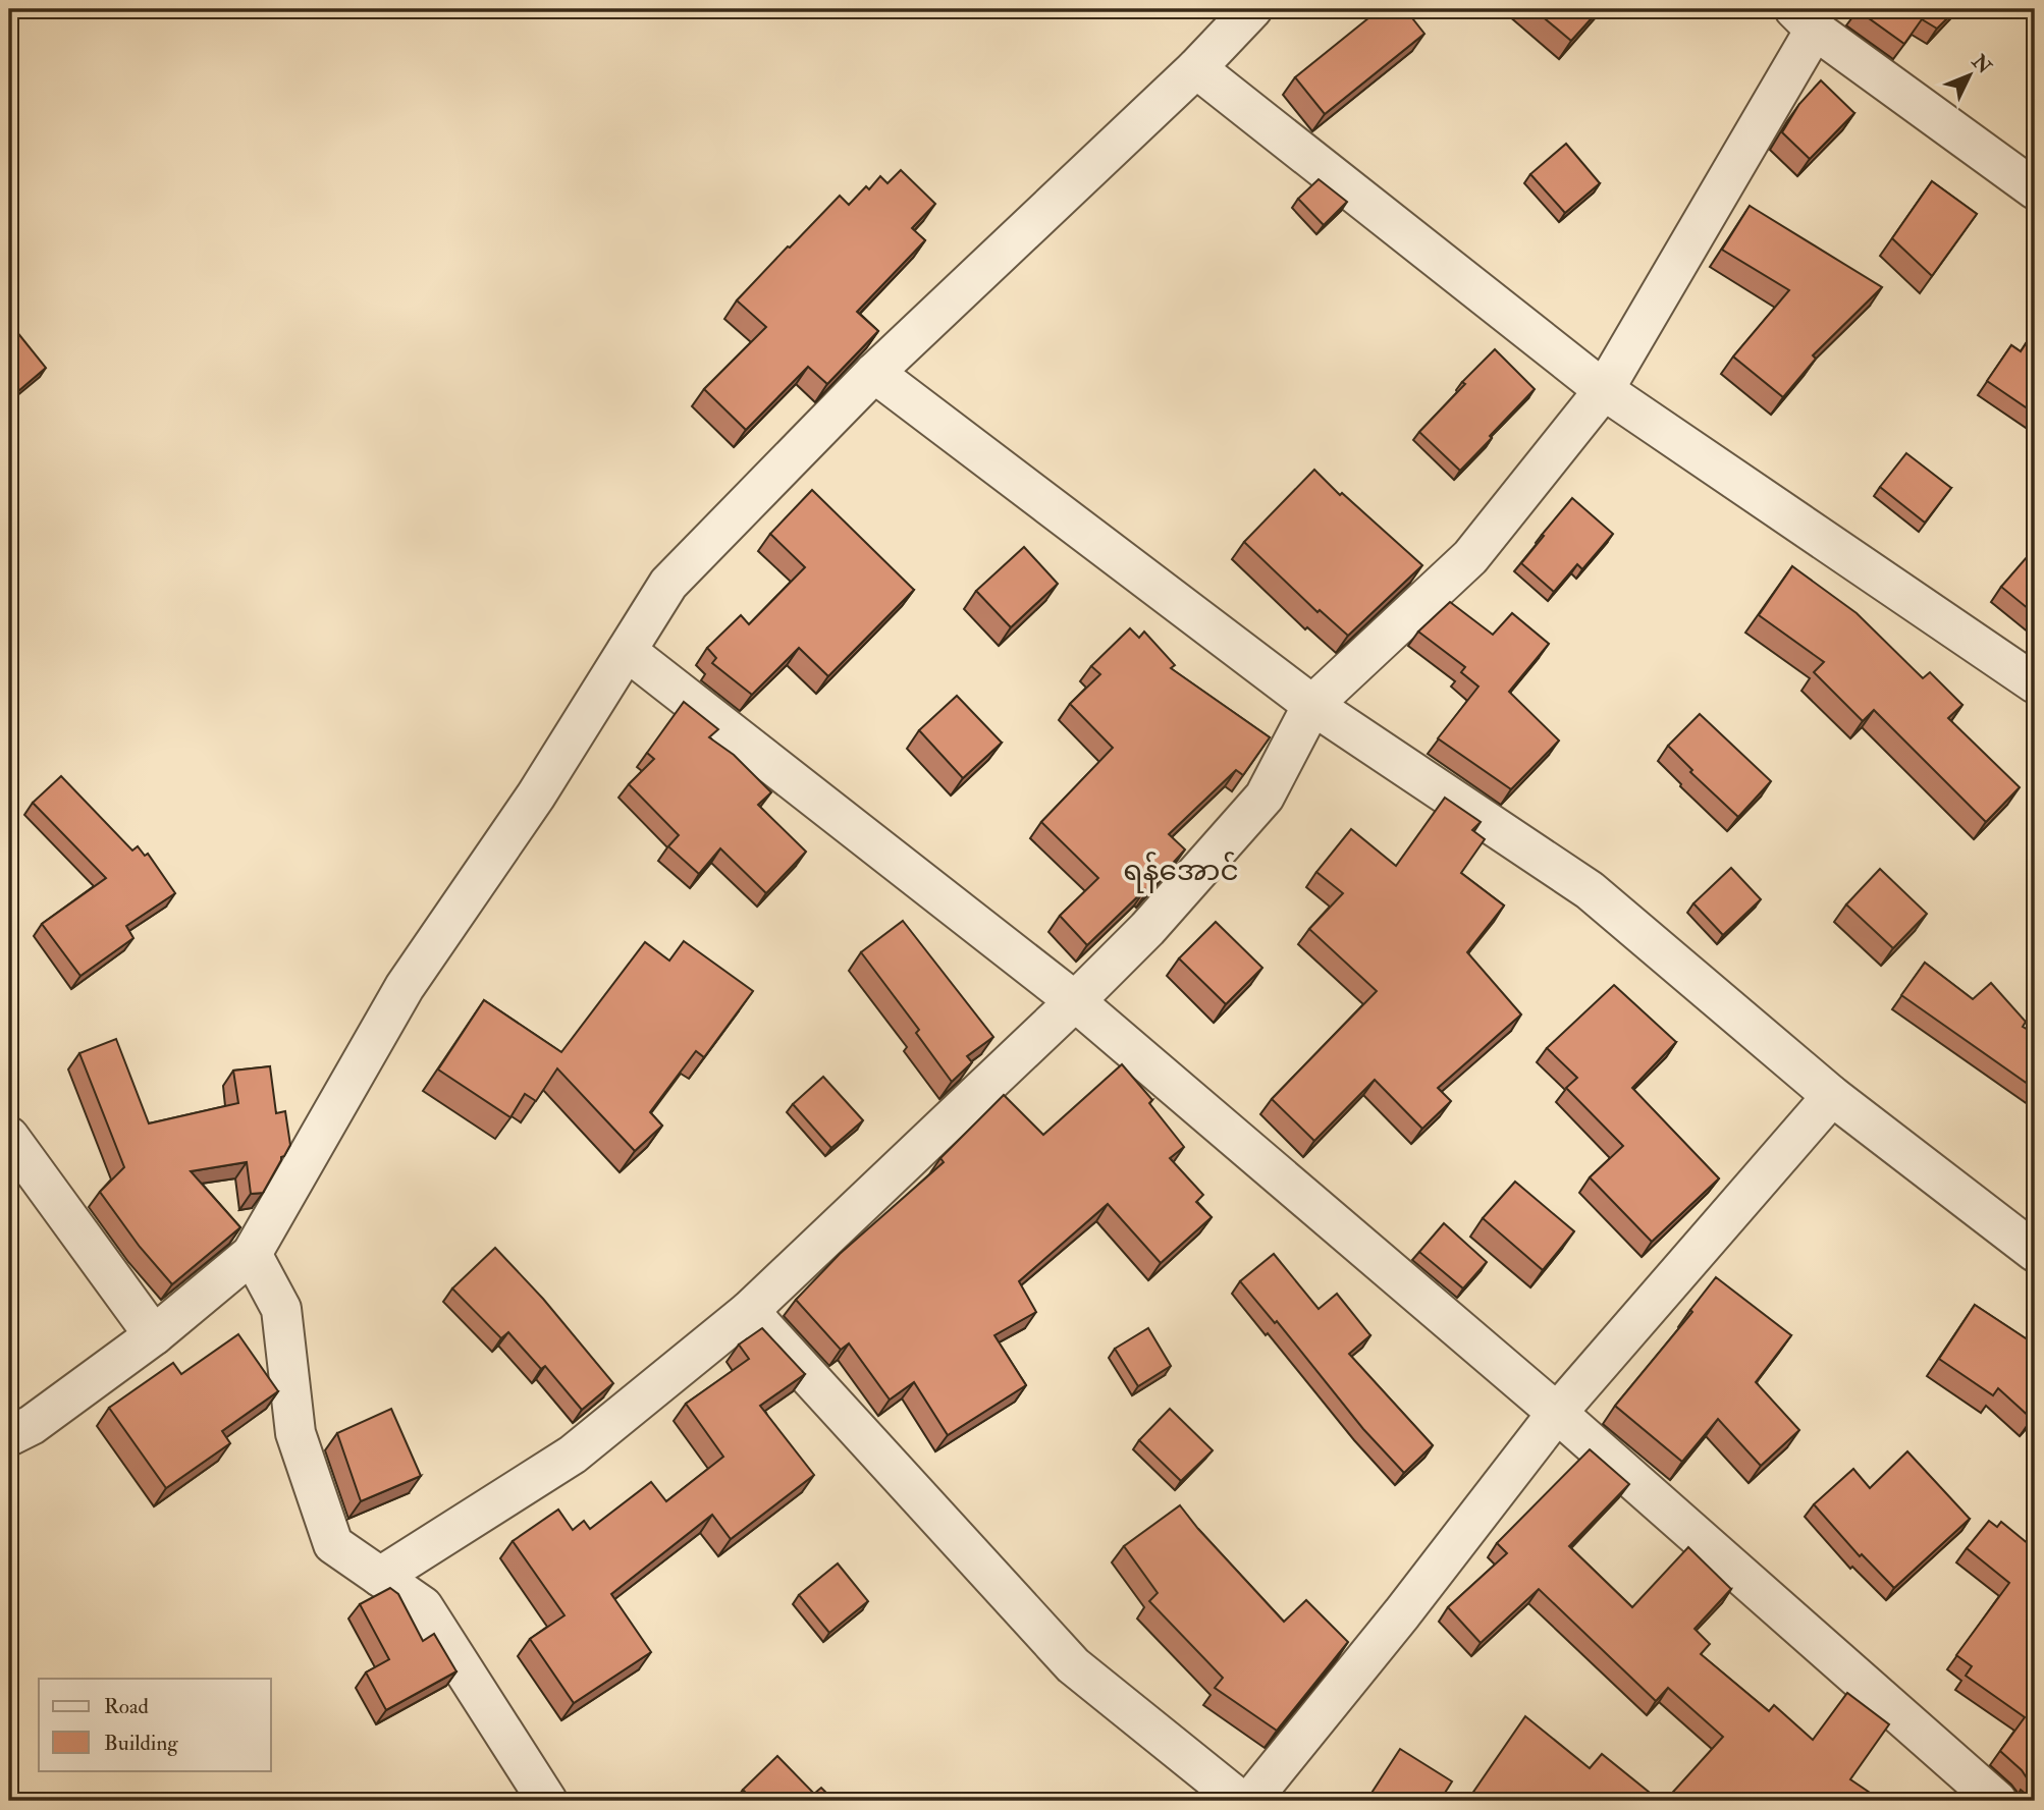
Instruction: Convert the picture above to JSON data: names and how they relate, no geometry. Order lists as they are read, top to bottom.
{
  "districts": ["ရန်အောင်"],
  "legend": ["Road", "Building"],
  "north": "top right"
}
